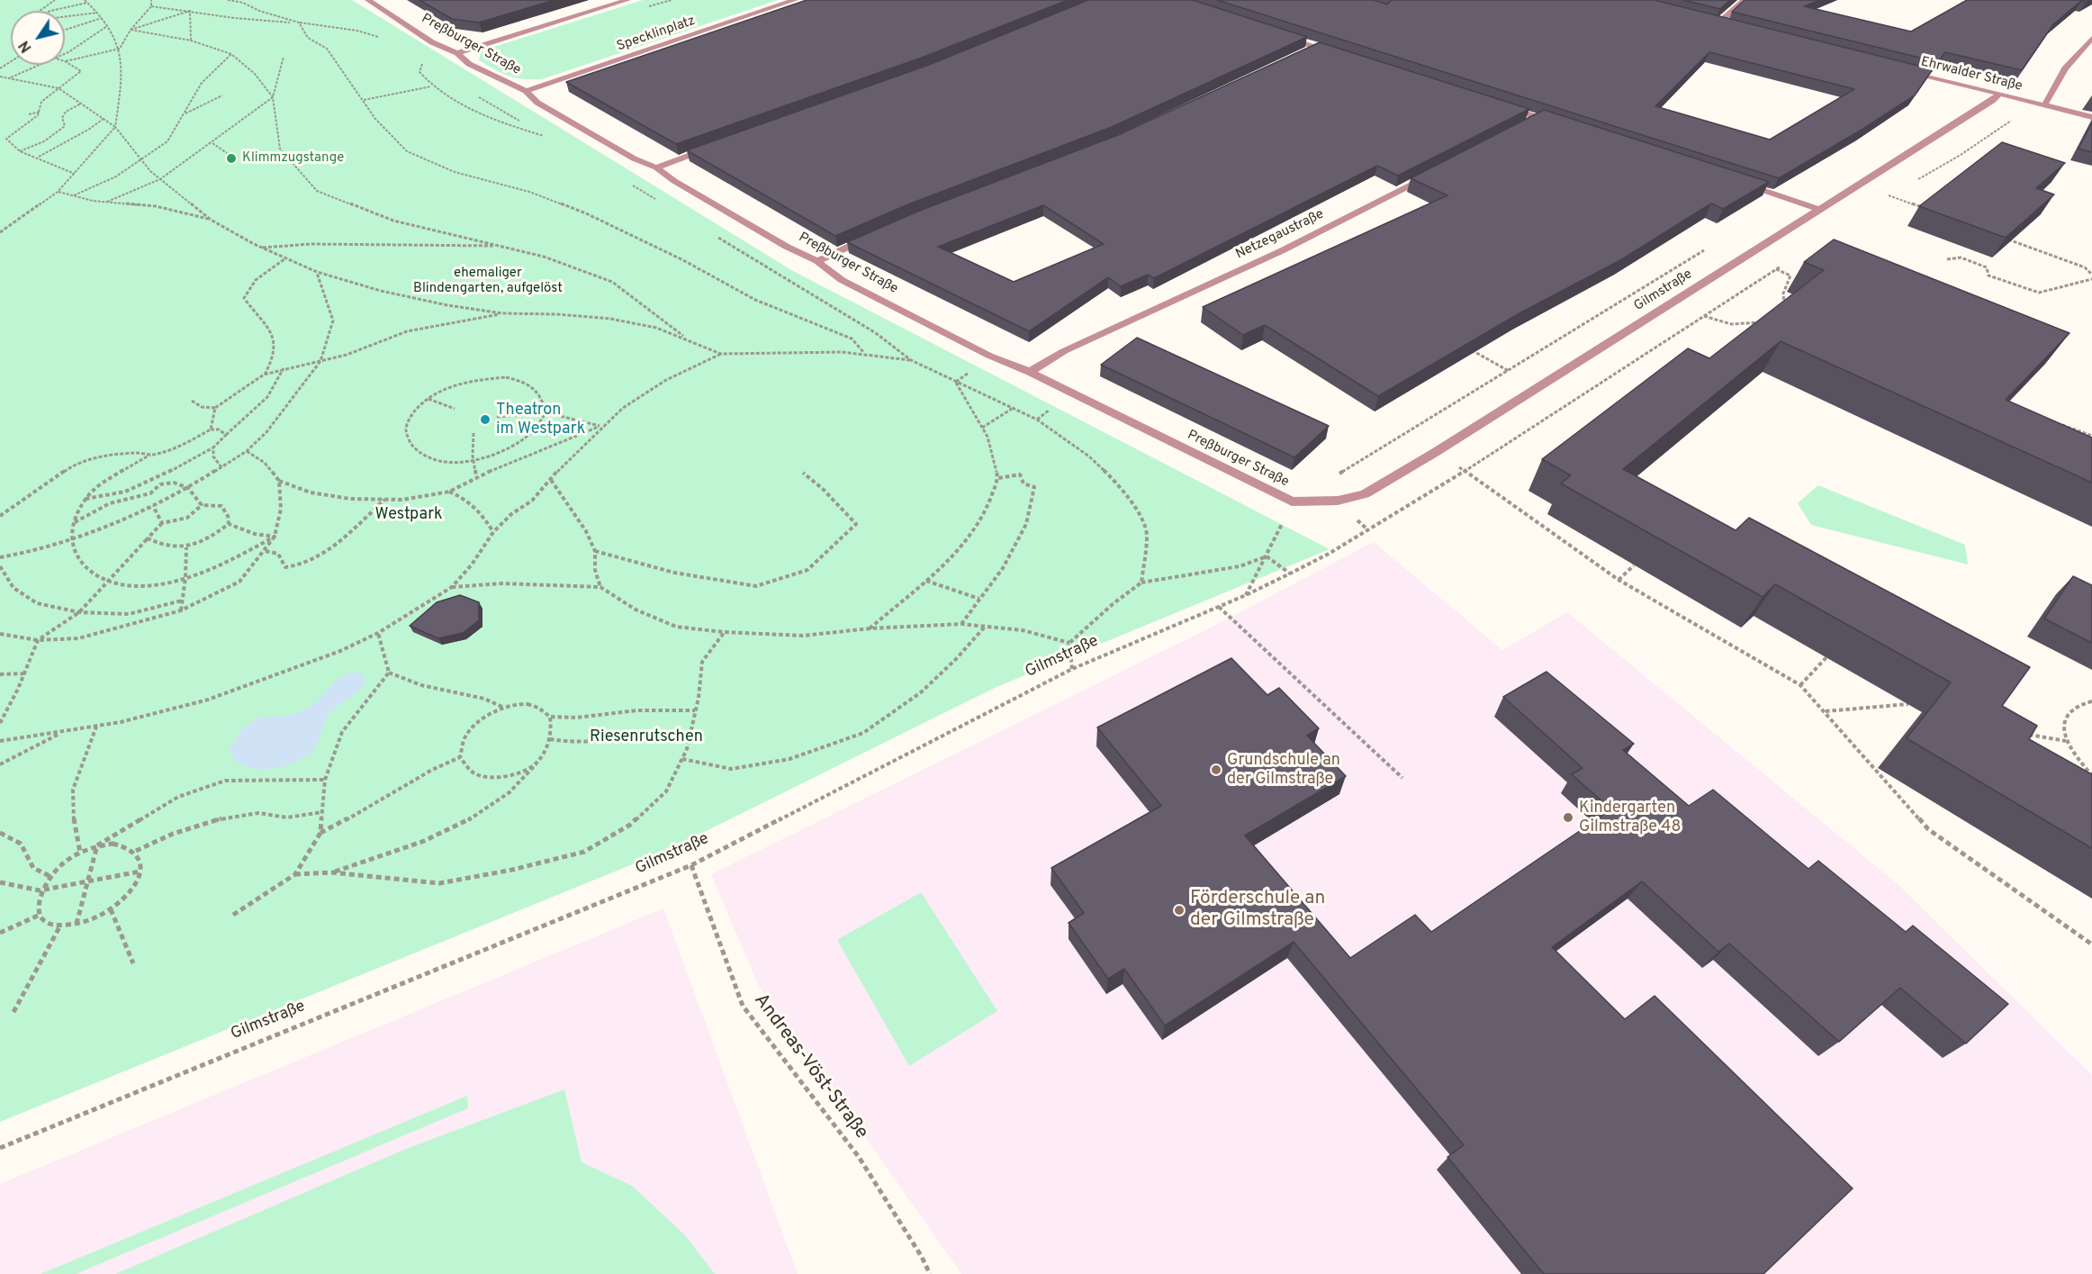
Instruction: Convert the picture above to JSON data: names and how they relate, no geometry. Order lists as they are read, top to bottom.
{
  "streets": {
    "street": [
      "Specklinplatz",
      "Preßburger Straße",
      "Ehrwalder Straße",
      "Netzegaustraße",
      "Gilmstraße"
    ],
    "path": ["Andreas-Vöst-Straße"]
  },
  "crossings": [
    ["Specklinplatz", "Preßburger Straße"],
    ["Preßburger Straße", "Netzegaustraße"],
    ["Preßburger Straße", "Gilmstraße"],
    ["Ehrwalder Straße", "Gilmstraße"],
    ["Gilmstraße", "Andreas-Vöst-Straße"]
  ],
  "parks": ["ehemaliger Blindengarten, aufgelöst", "Westpark", "Riesenrutschen"],
  "places": [
    "Klimmzugstange",
    "Theatron im Westpark",
    "Grundschule an der Gilmstraße",
    "Kindergarten Gilmstraße 48",
    "Förderschule an der Gilmstraße"
  ],
  "north": "bottom left"
}
